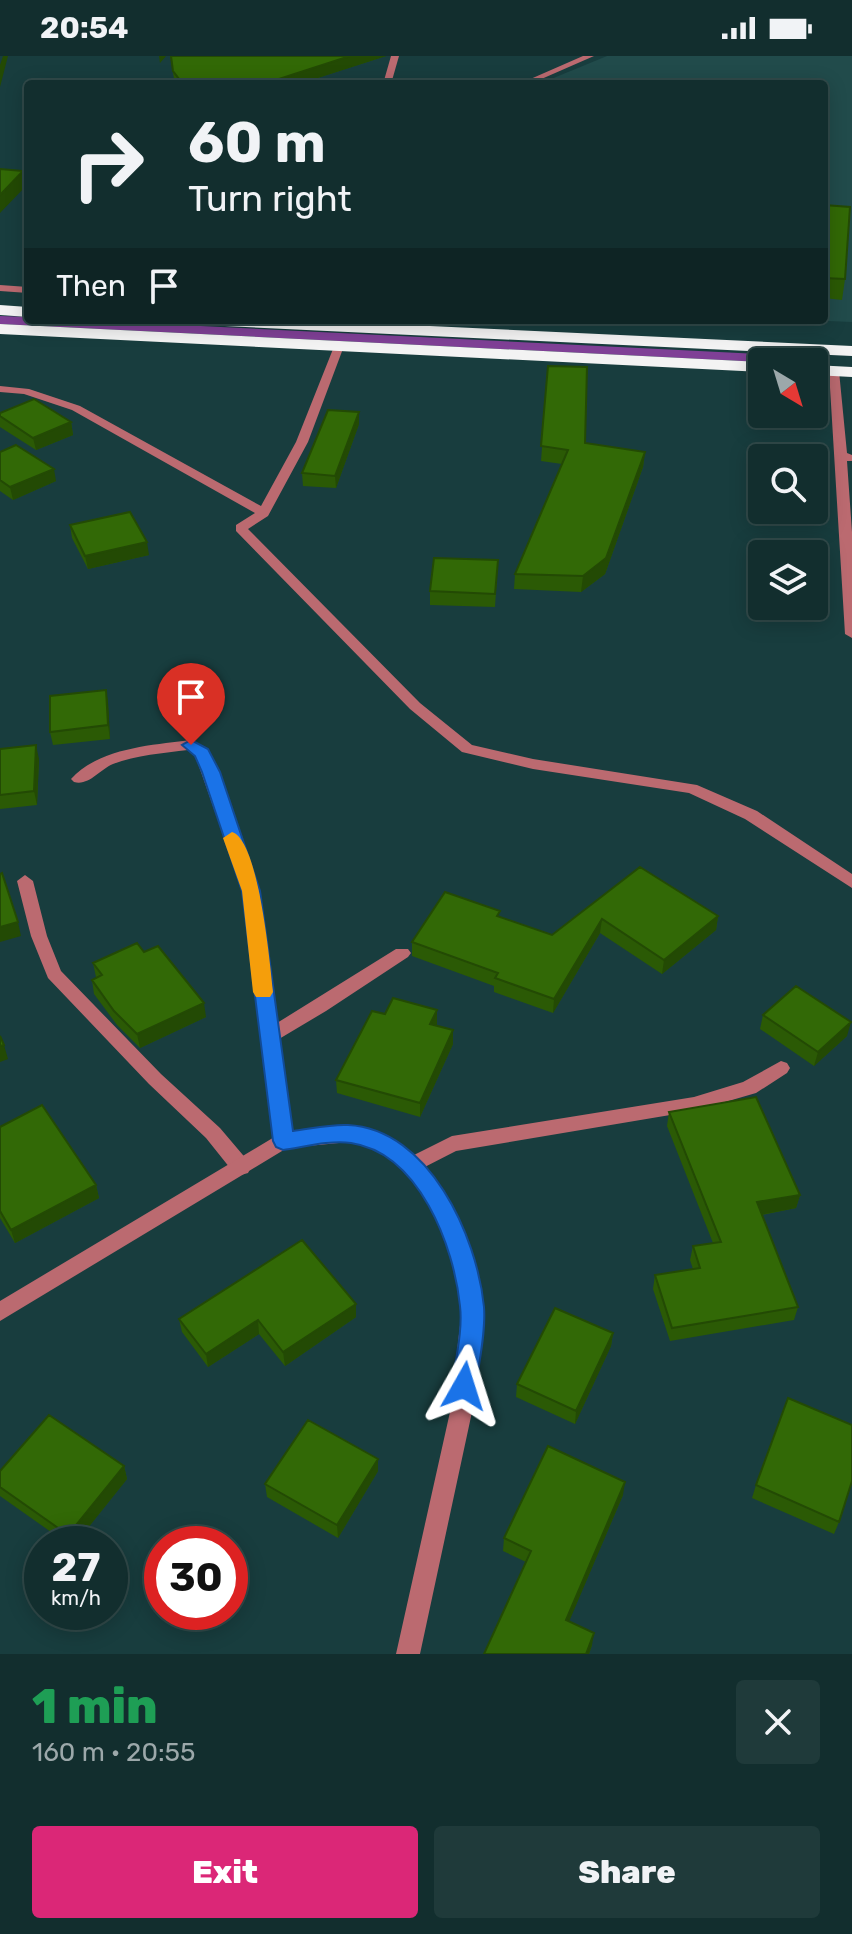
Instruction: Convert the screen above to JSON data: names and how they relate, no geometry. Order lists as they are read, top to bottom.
{
  "north": "bottom right",
  "page": {
    "status": "20:54",
    "turn": ["60 m", "Turn right"],
    "then": "Then",
    "speed": "27 km/h",
    "limit": "30",
    "heading": ["1 min", "160 m · 20:55"],
    "buttons": ["Exit", "Share"]
  }
}
